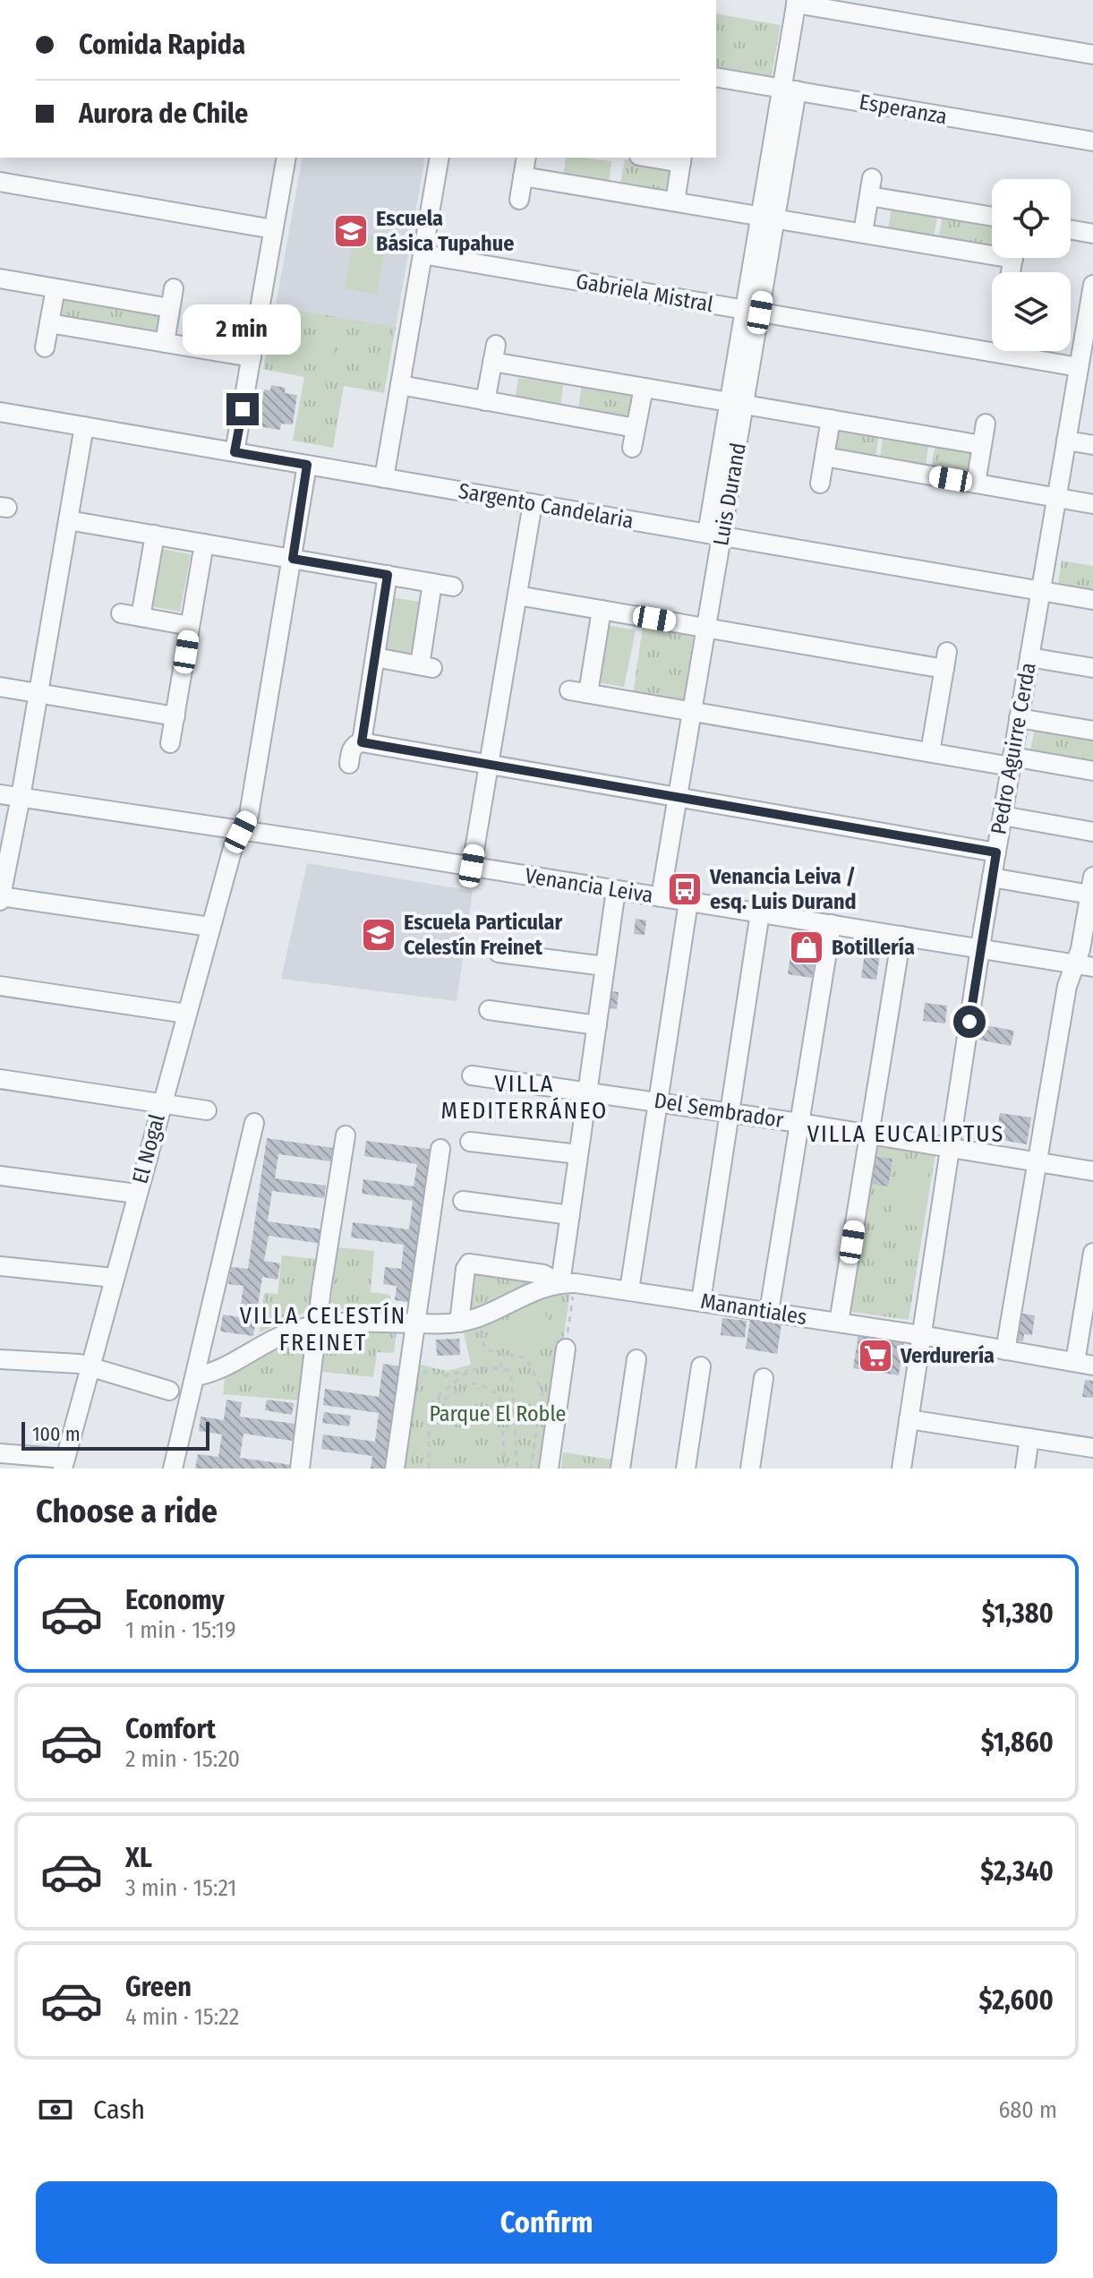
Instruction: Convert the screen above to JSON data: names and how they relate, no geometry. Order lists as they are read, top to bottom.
{
  "streets": {
    "street": [
      "Esperanza",
      "Gabriela Mistral",
      "Luis Durand",
      "Sargento Candelaria",
      "Pedro Aguirre Cerda",
      "Venancia Leiva",
      "Del Sembrador",
      "El Nogal",
      "Manantiales"
    ]
  },
  "crossings": [
    ["Esperanza", "Luis Durand"],
    ["Gabriela Mistral", "Luis Durand"],
    ["Gabriela Mistral", "Pedro Aguirre Cerda"],
    ["Luis Durand", "Sargento Candelaria"],
    ["Luis Durand", "Venancia Leiva"],
    ["Sargento Candelaria", "Pedro Aguirre Cerda"],
    ["Sargento Candelaria", "El Nogal"],
    ["Pedro Aguirre Cerda", "Venancia Leiva"],
    ["Pedro Aguirre Cerda", "Del Sembrador"],
    ["Pedro Aguirre Cerda", "Manantiales"],
    ["Venancia Leiva", "El Nogal"]
  ],
  "districts": ["VILLA MEDITERRÁNEO", "VILLA EUCALIPTUS", "VILLA CELESTÍN FREINET"],
  "parks": ["Parque El Roble"],
  "places": {
    "school or university": ["Escuela Básica Tupahue", "Escuela Particular Celestín Freinet"],
    "bus stop": ["Venancia Leiva / esq. Luis Durand"],
    "shop": ["Botillería"],
    "supermarket": ["Verdurería"]
  },
  "scale_bar": "100 m",
  "page": {
    "banner": ["Comida Rapida", "Aurora de Chile"],
    "bubble": "2 min",
    "scale": "100 m",
    "heading": "Choose a ride",
    "list": [
      {
        "name": "Economy",
        "note": "1 min · 15:19",
        "value": "$1,380"
      },
      {
        "name": "Comfort",
        "note": "2 min · 15:20",
        "value": "$1,860"
      },
      {
        "name": "XL",
        "note": "3 min · 15:21",
        "value": "$2,340"
      },
      {
        "name": "Green",
        "note": "4 min · 15:22",
        "value": "$2,600"
      }
    ],
    "pay": ["Cash", "680 m"],
    "buttons": "Confirm"
  }
}
